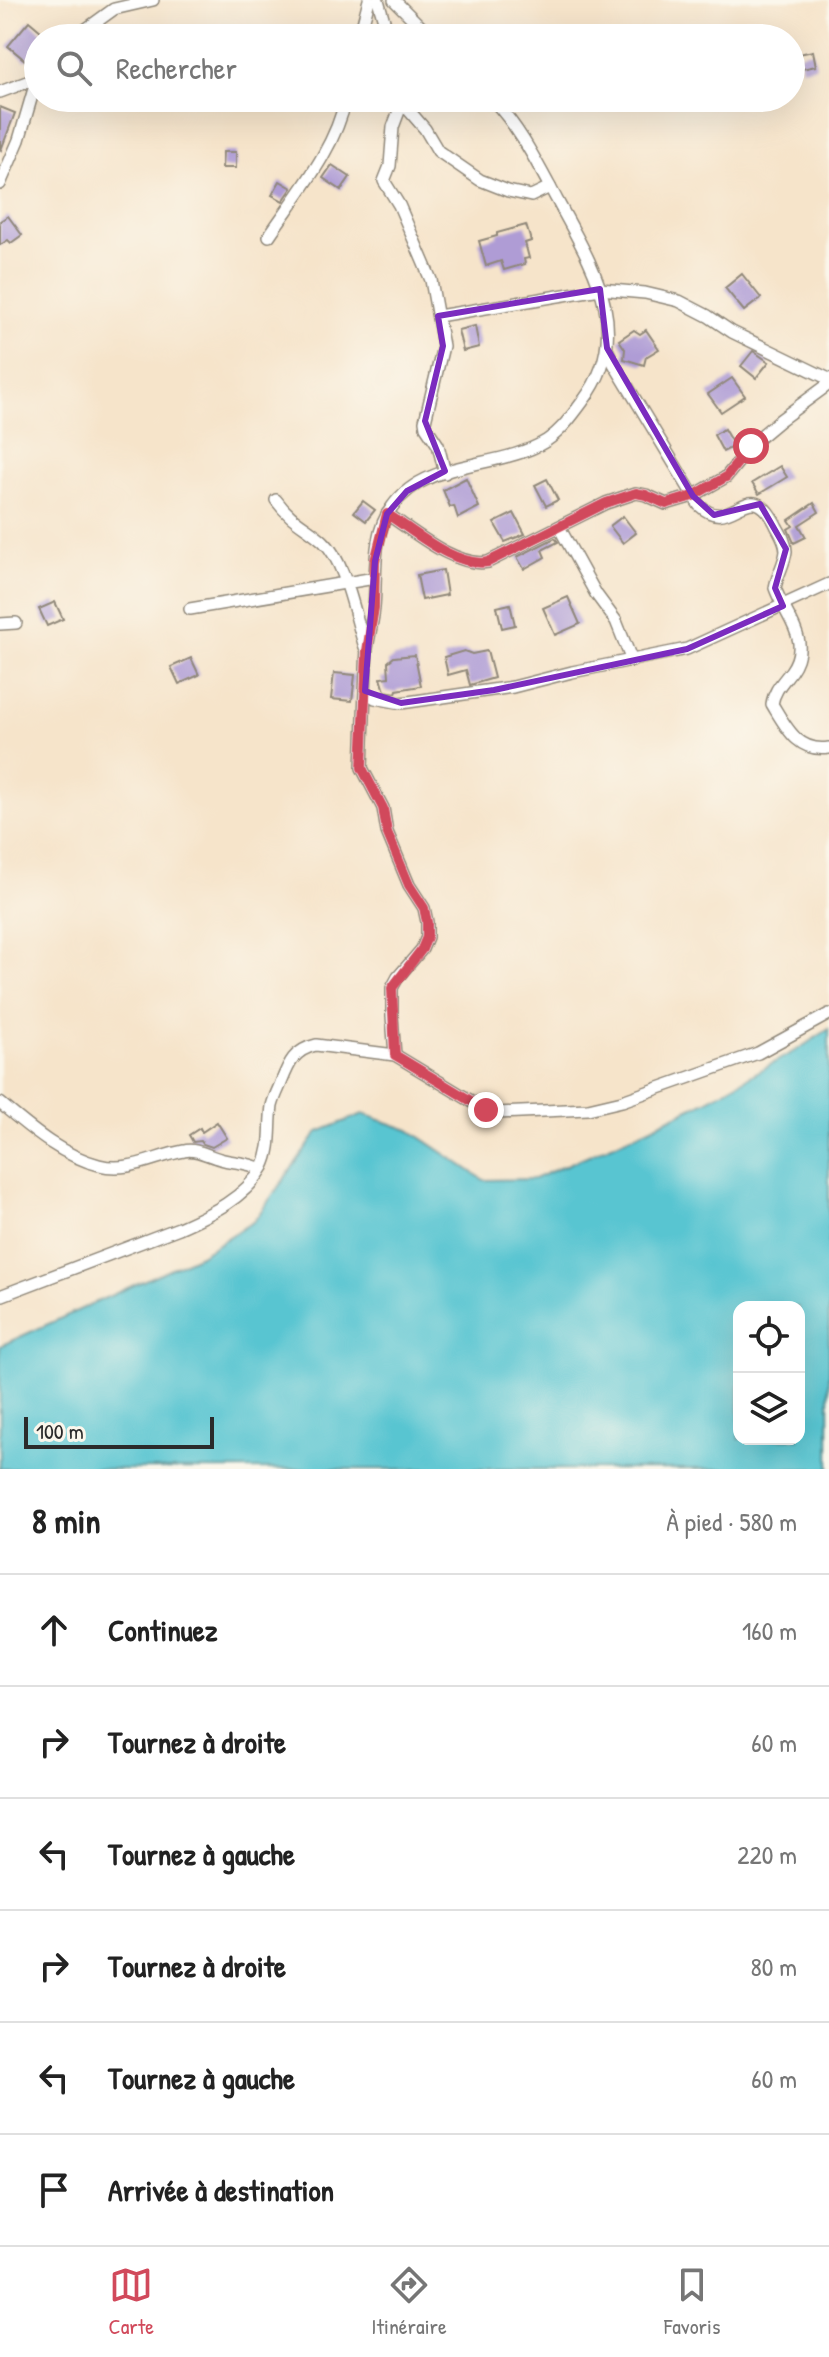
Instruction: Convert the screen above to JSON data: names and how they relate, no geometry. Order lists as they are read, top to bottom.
{
  "scale_bar": "100 m",
  "page": {
    "search": "Rechercher",
    "scale": "100 m",
    "heading": ["8 min", "À pied · 580 m"],
    "list": [
      ["Continuez", "160 m"],
      ["Tournez à droite", "60 m"],
      ["Tournez à gauche", "220 m"],
      ["Tournez à droite", "80 m"],
      ["Tournez à gauche", "60 m"],
      "Arrivée à destination"
    ],
    "nav": ["Carte", "Itinéraire", "Favoris"]
  }
}
